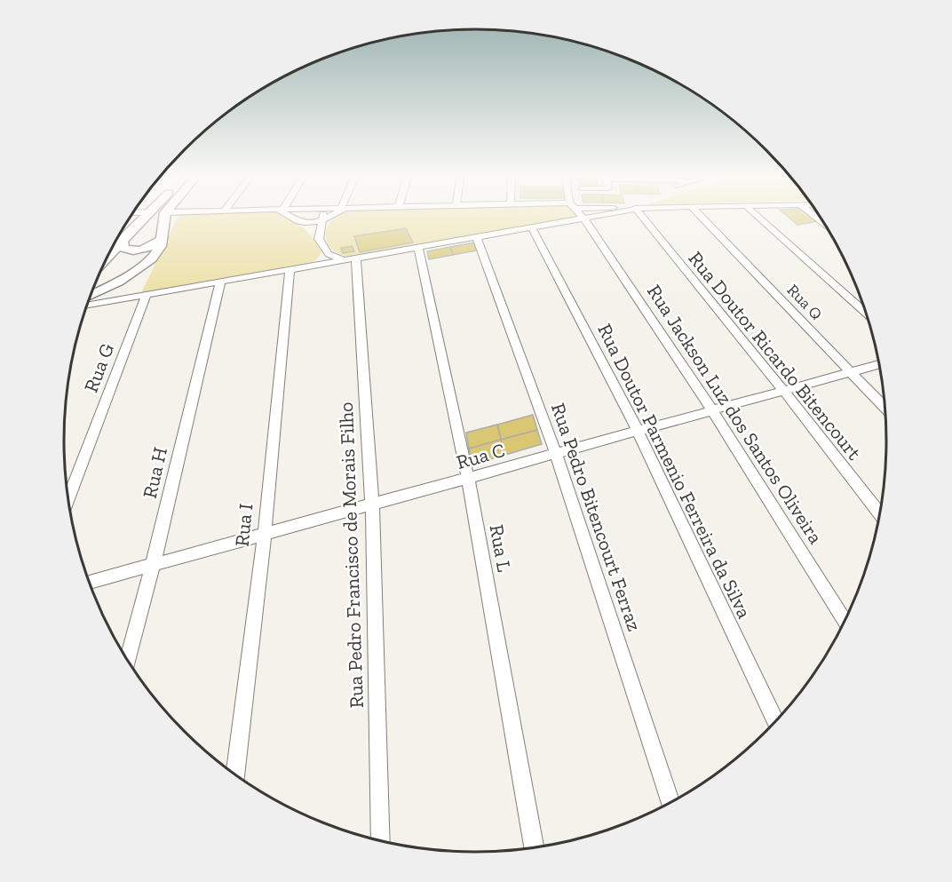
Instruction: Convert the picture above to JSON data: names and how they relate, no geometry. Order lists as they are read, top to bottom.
{
  "streets": {
    "street": [
      "Rua Q",
      "Rua Doutor Ricardo Bitencourt",
      "Rua G",
      "Rua Jackson Luz dos Santos Oliveira",
      "Rua C",
      "Rua Doutor Parmenio Ferreira da Silva",
      "Rua H",
      "Rua Pedro Bitencourt Ferraz",
      "Rua I",
      "Rua L",
      "Rua Pedro Francisco de Morais Filho"
    ]
  },
  "crossings": [
    ["Rua Q", "Rua C"],
    ["Rua Doutor Ricardo Bitencourt", "Rua C"],
    ["Rua Jackson Luz dos Santos Oliveira", "Rua C"],
    ["Rua C", "Rua Doutor Parmenio Ferreira da Silva"],
    ["Rua C", "Rua H"],
    ["Rua C", "Rua Pedro Bitencourt Ferraz"],
    ["Rua C", "Rua I"],
    ["Rua C", "Rua L"],
    ["Rua C", "Rua Pedro Francisco de Morais Filho"]
  ]
}
